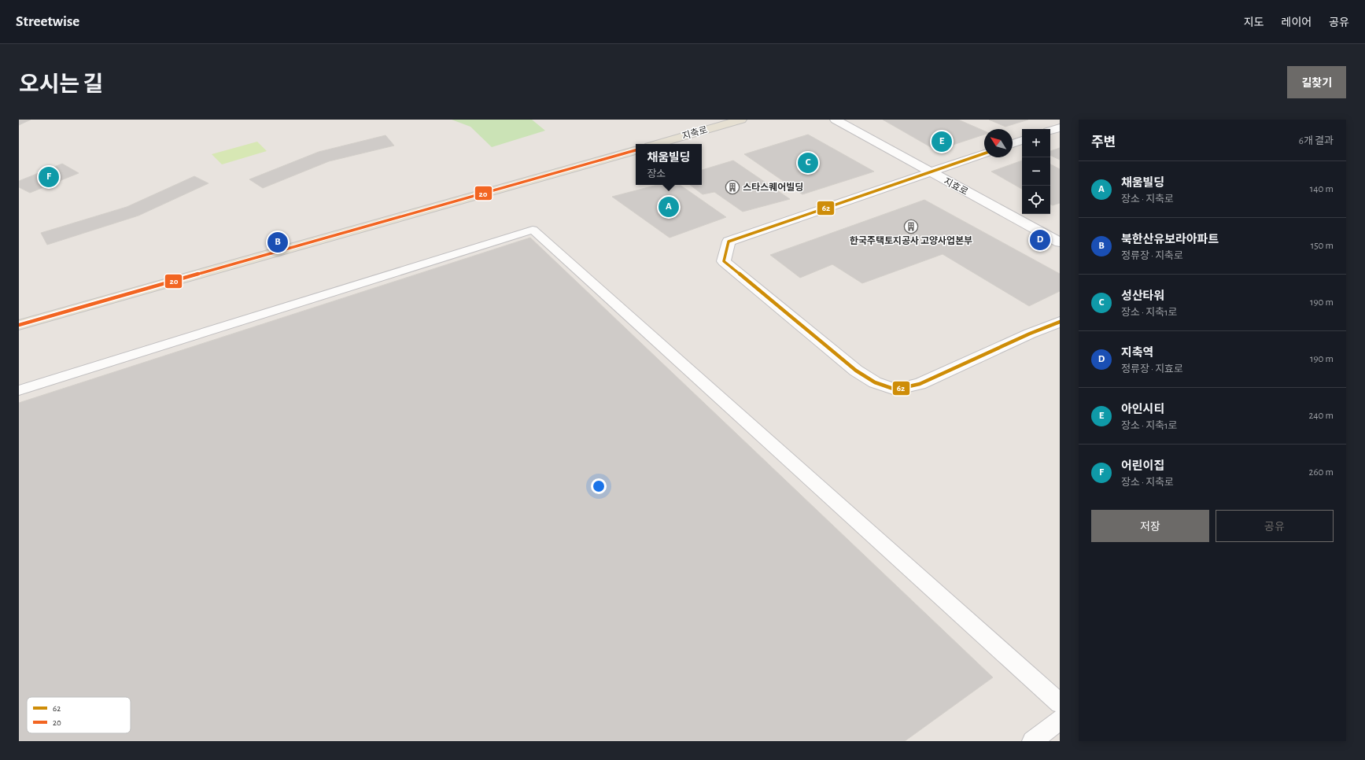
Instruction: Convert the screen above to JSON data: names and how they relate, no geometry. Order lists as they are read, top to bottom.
{
  "streets": {
    "main road": ["지축로"],
    "street": ["지효로"]
  },
  "places": {
    "building": ["스타스퀘어빌딩", "한국주택토지공사 고양사업본부"]
  },
  "lines": ["transit line 20", "transit line 62"],
  "legend": ["62", "20"],
  "north": "top left",
  "page": {
    "header": "Streetwise",
    "nav": ["지도", "레이어", "공유"],
    "title": "오시는 길",
    "buttons": [
      "길찾기",
      ["저장", "공유"]
    ],
    "heading": ["주변", "6개 결과"],
    "map_buttons": ["+", "−"],
    "pins": [
      "E",
      "C",
      "F",
      "A",
      "D",
      "B"
    ],
    "popup": ["채움빌딩", "장소"],
    "list": [
      {
        "mark": "A",
        "name": "채움빌딩",
        "note": "장소 · 지축로",
        "value": "140 m"
      },
      {
        "mark": "B",
        "name": "북한산유보라아파트",
        "note": "정류장 · 지축로",
        "value": "150 m"
      },
      {
        "mark": "C",
        "name": "성산타워",
        "note": "장소 · 지축1로",
        "value": "190 m"
      },
      {
        "mark": "D",
        "name": "지축역",
        "note": "정류장 · 지효로",
        "value": "190 m"
      },
      {
        "mark": "E",
        "name": "아인시티",
        "note": "장소 · 지축1로",
        "value": "240 m"
      },
      {
        "mark": "F",
        "name": "어린이집",
        "note": "장소 · 지축로",
        "value": "260 m"
      }
    ]
  }
}
